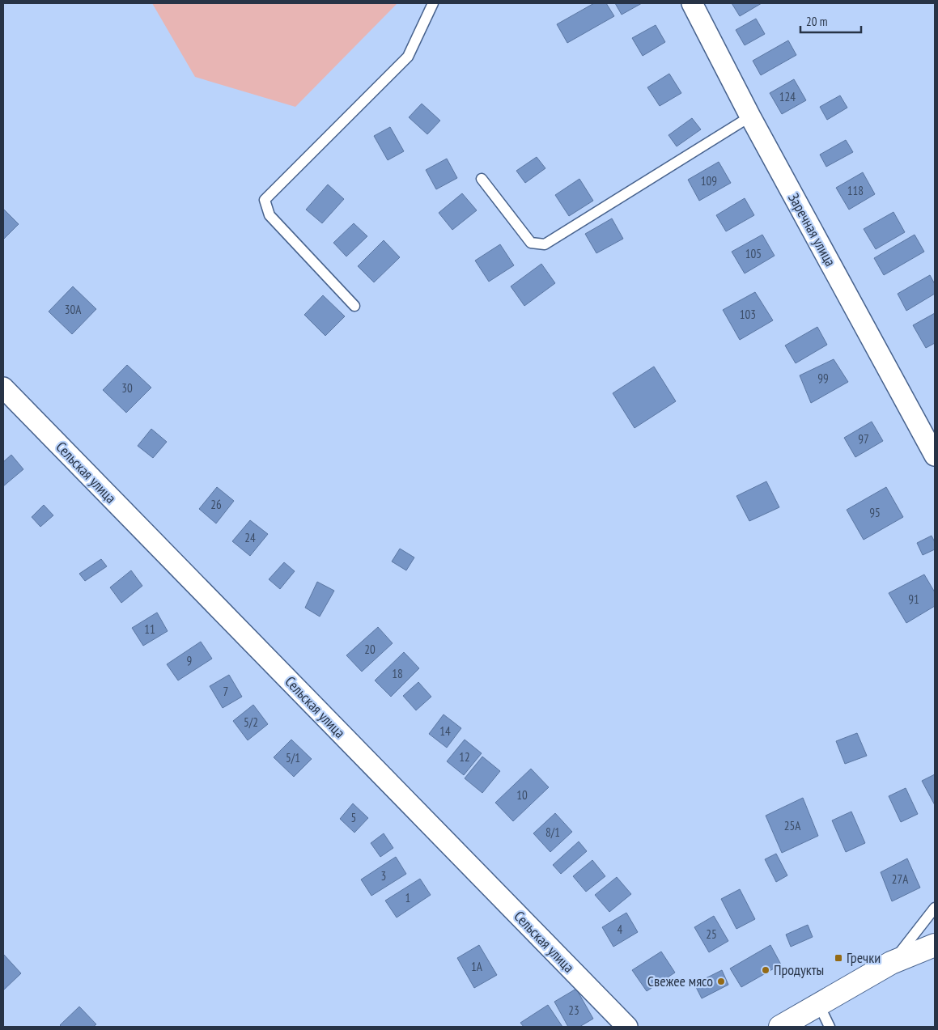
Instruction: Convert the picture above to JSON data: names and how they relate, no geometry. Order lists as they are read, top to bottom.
{
  "streets": {
    "street": ["Заречная улица", "Сельская улица"]
  },
  "places": {
    "transit": ["Гречки"],
    "other": ["Продукты", "Свежее мясо"]
  },
  "house_numbers": [
    "124",
    "109",
    "118",
    "105",
    "30А",
    "103",
    "99",
    "30",
    "97",
    "26",
    "95",
    "24",
    "91",
    "11",
    "20",
    "9",
    "18",
    "7",
    "5/2",
    "14",
    "12",
    "5/1",
    "10",
    "5",
    "25А",
    "8/1",
    "3",
    "27А",
    "1",
    "4",
    "25",
    "1А",
    "23"
  ],
  "scale_bar": "20 m"
}
